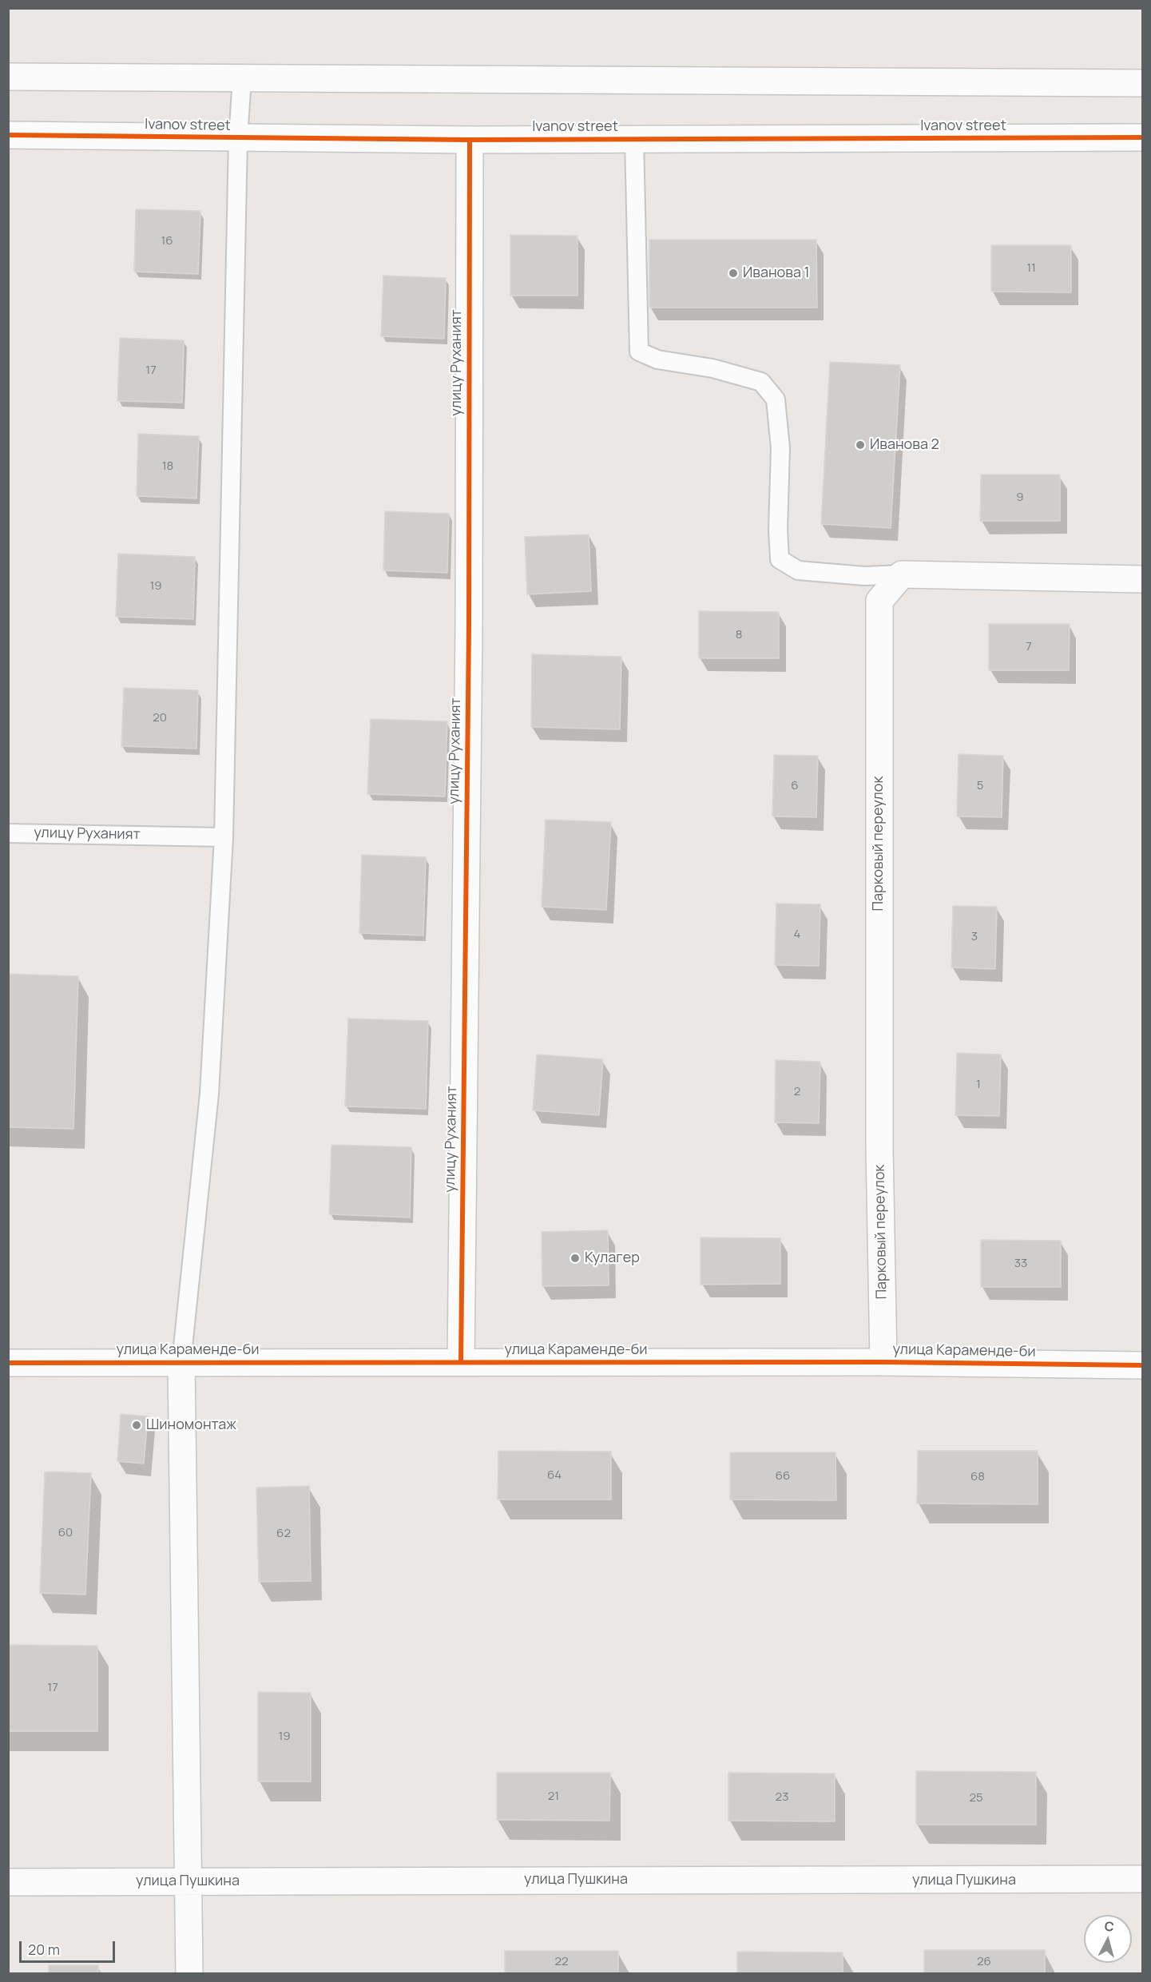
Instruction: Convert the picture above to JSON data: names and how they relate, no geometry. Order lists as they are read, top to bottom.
{
  "streets": {
    "street": [
      "Ivanov street",
      "улицу Руханият",
      "Парковый переулок",
      "улица Караменде-би",
      "улица Пушкина"
    ]
  },
  "crossings": [
    ["Ivanov street", "улицу Руханият"],
    ["улицу Руханият", "улица Караменде-би"],
    ["Парковый переулок", "улица Караменде-би"]
  ],
  "places": [
    "Иванова 1",
    "Иванова 2",
    "Кулагер",
    "Шиномонтаж"
  ],
  "house_numbers": [
    "16",
    "11",
    "17",
    "18",
    "9",
    "19",
    "8",
    "7",
    "20",
    "6",
    "5",
    "4",
    "3",
    "1",
    "2",
    "33",
    "64",
    "66",
    "68",
    "60",
    "62",
    "17",
    "19",
    "21",
    "23",
    "25",
    "22",
    "26"
  ],
  "scale_bar": "20 m",
  "north": "top"
}
